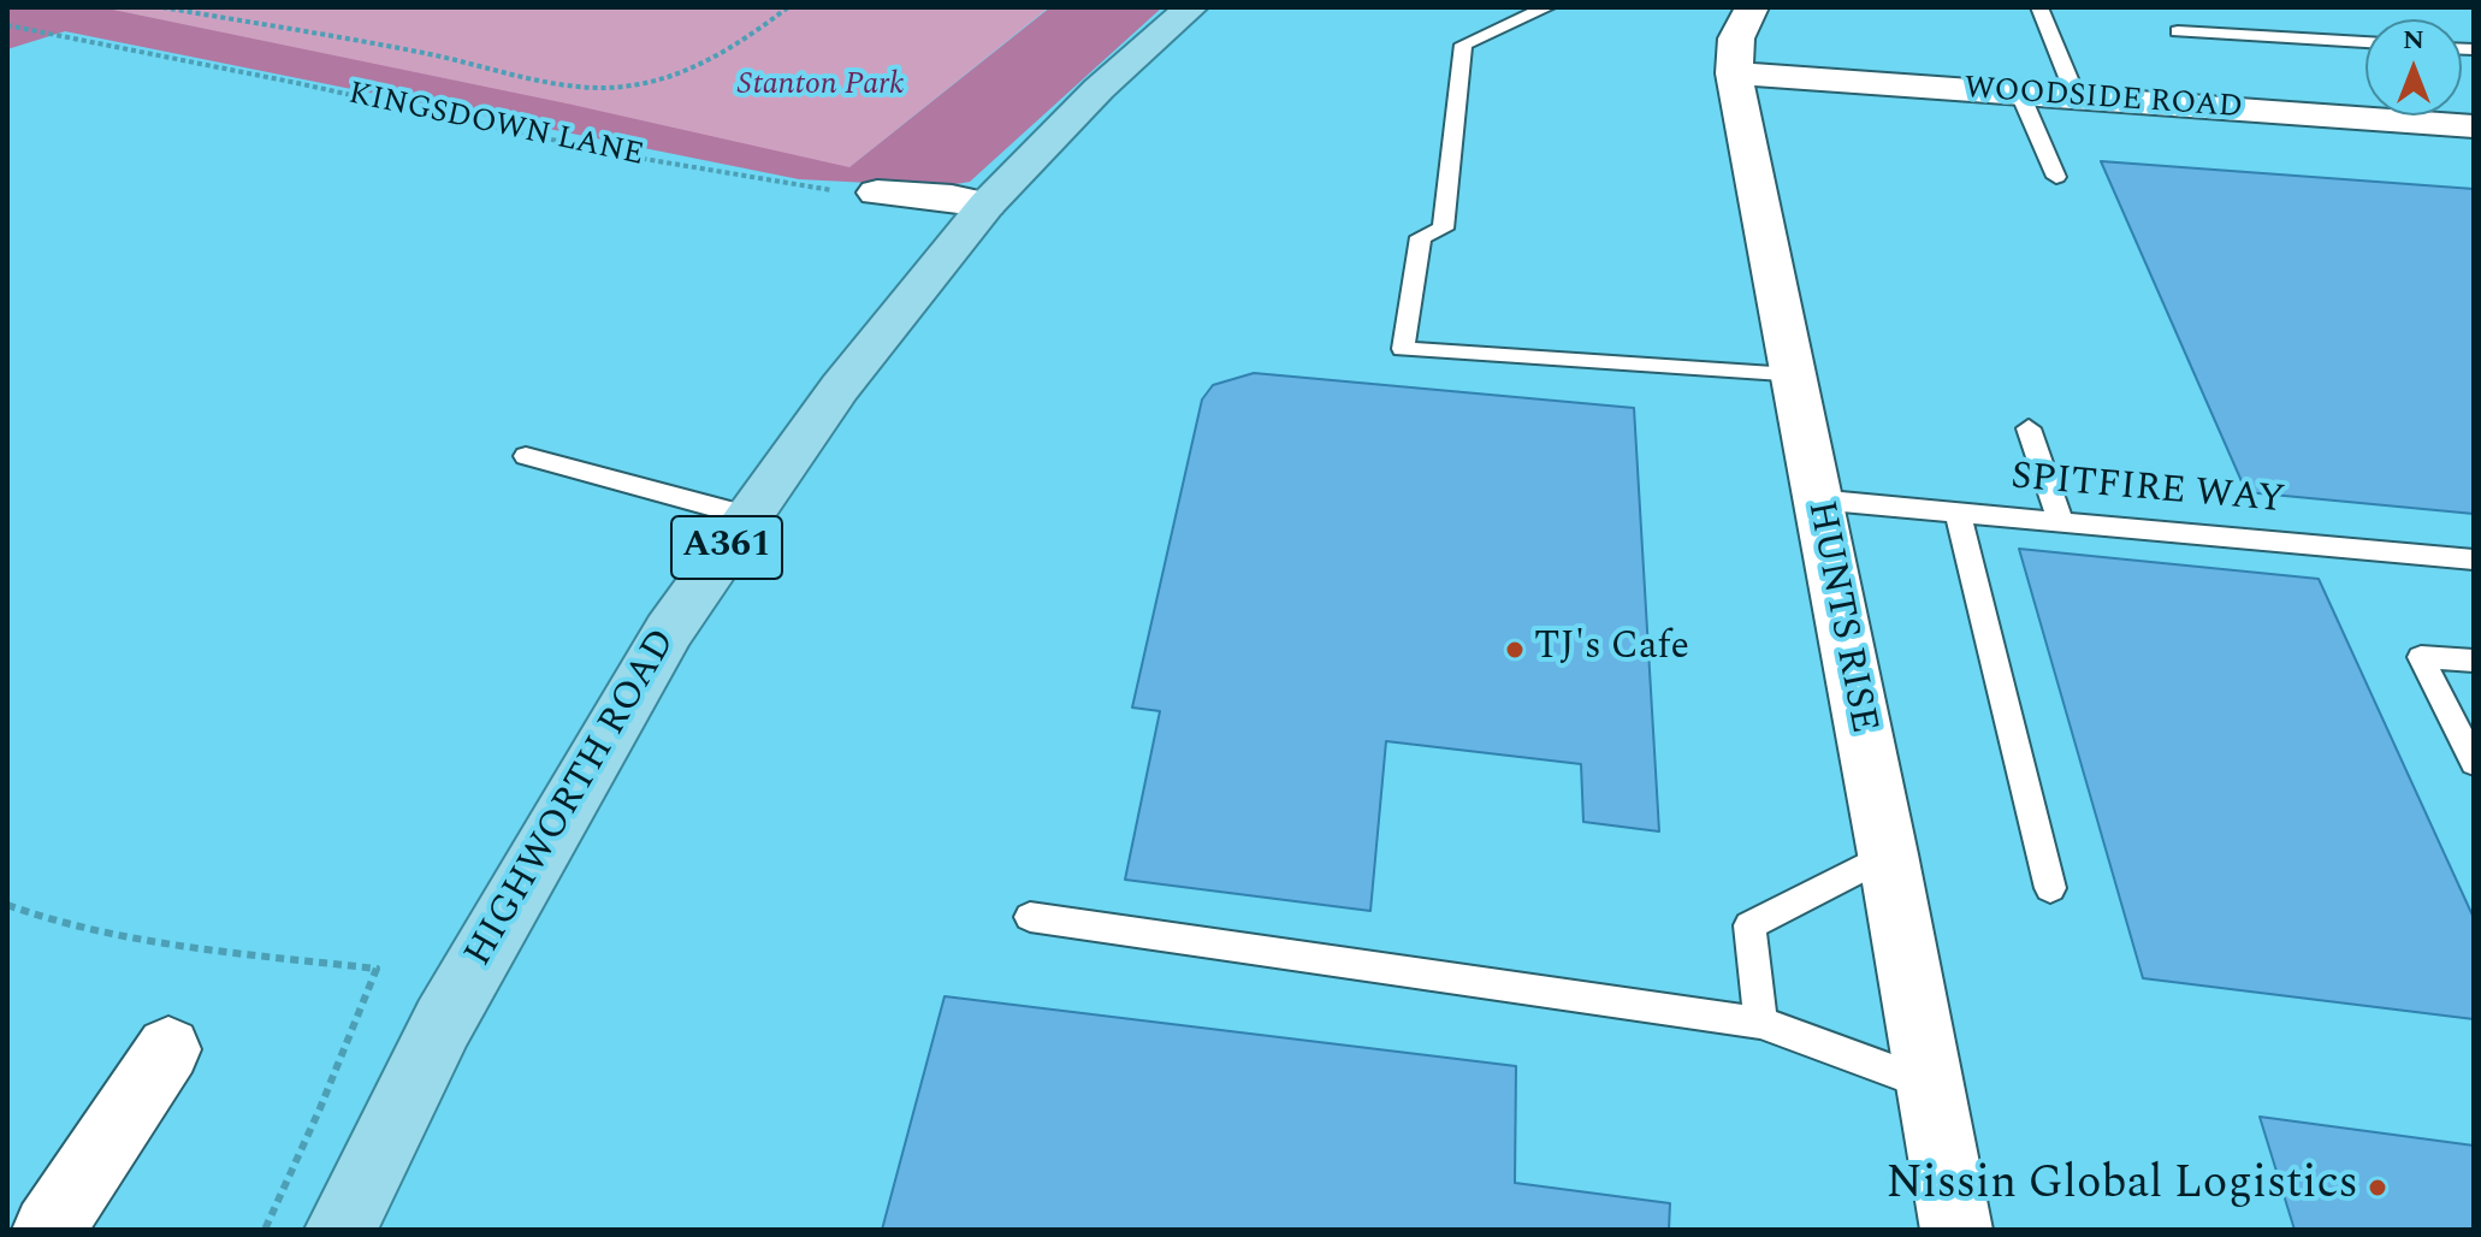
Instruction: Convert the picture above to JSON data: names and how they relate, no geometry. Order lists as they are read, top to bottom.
{
  "streets": {
    "main road": ["A361", "HIGHWORTH ROAD"],
    "street": ["WOODSIDE ROAD", "HUNTS RISE"],
    "lane": ["SPITFIRE WAY"],
    "path": ["KINGSDOWN LANE"]
  },
  "crossings": [
    ["WOODSIDE ROAD", "HUNTS RISE"],
    ["SPITFIRE WAY", "HUNTS RISE"]
  ],
  "parks": ["Stanton Park"],
  "places": ["TJ's Cafe", "Nissin Global Logistics"],
  "north": "top"
}
